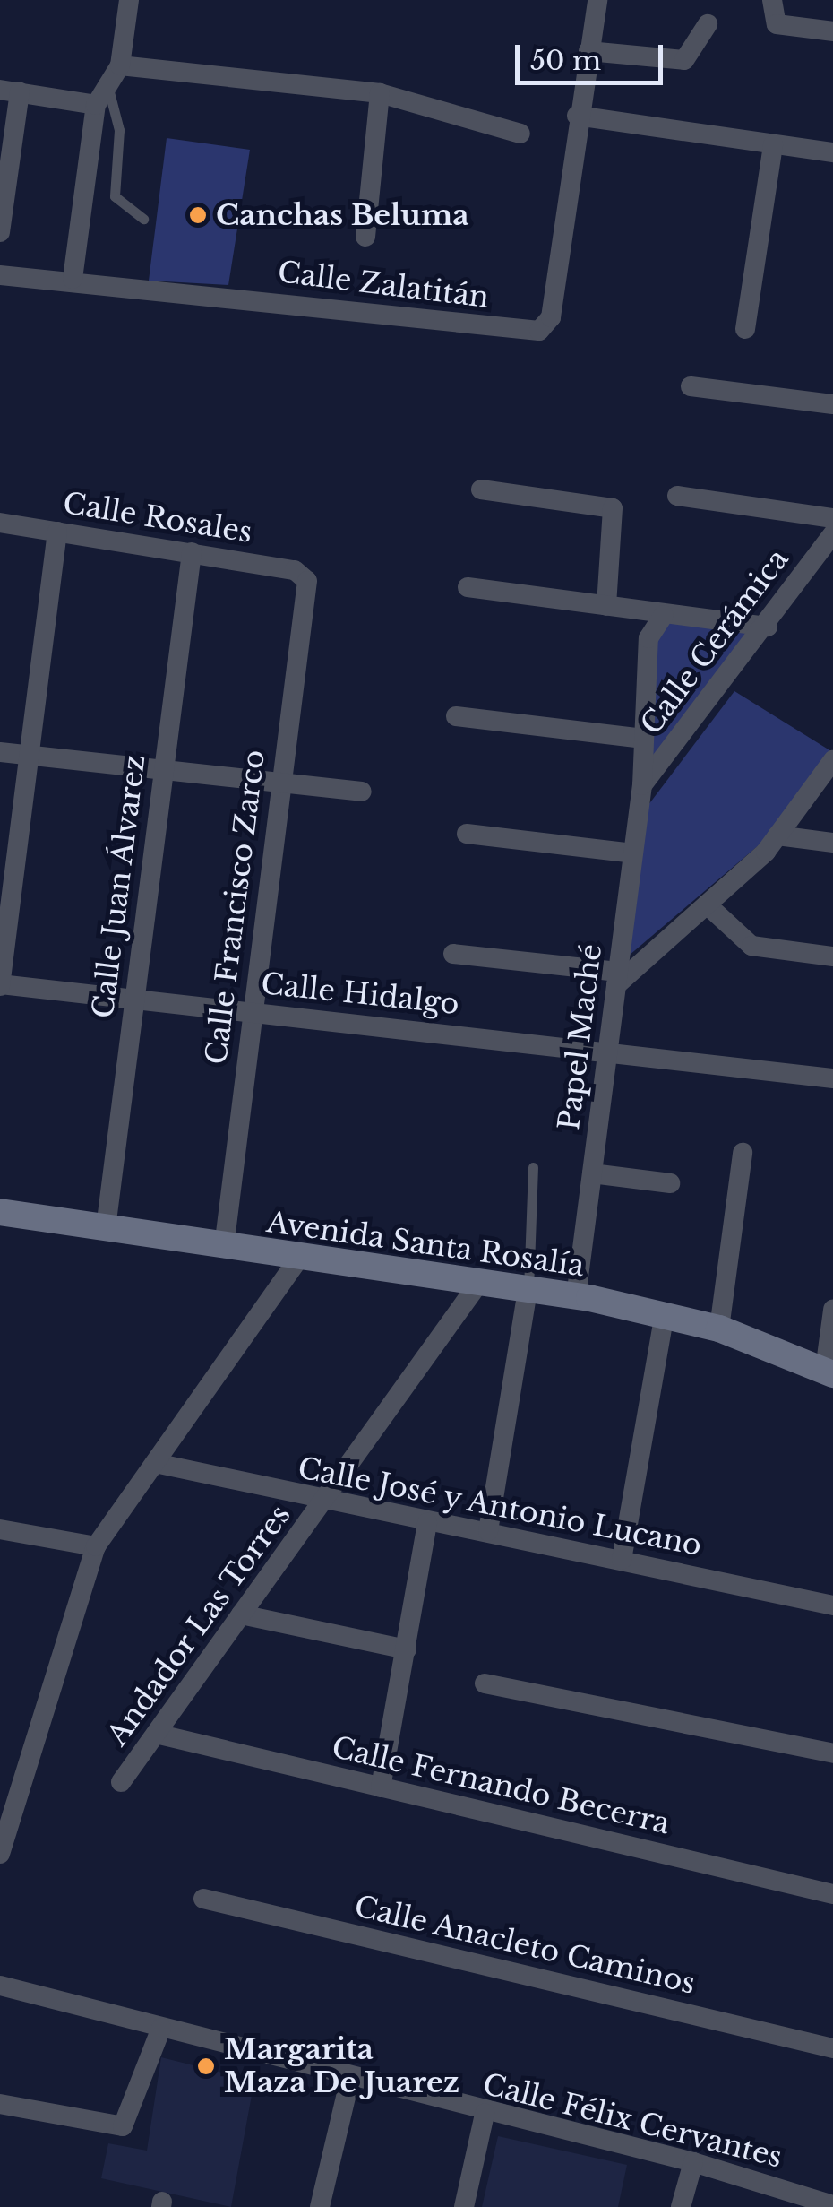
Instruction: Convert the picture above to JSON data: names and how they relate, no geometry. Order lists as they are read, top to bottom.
{
  "streets": {
    "street": [
      "Calle Zalatitán",
      "Calle Rosales",
      "Calle Cerámica",
      "Calle Juan Álvarez",
      "Calle Francisco Zarco",
      "Calle Hidalgo",
      "Papel Maché",
      "Avenida Santa Rosalía",
      "Calle José y Antonio Lucano",
      "Andador Las Torres",
      "Calle Fernando Becerra",
      "Calle Anacleto Caminos",
      "Calle Félix Cervantes"
    ]
  },
  "crossings": [
    ["Calle Rosales", "Calle Juan Álvarez"],
    ["Calle Rosales", "Calle Francisco Zarco"],
    ["Calle Cerámica", "Papel Maché"],
    ["Calle Juan Álvarez", "Calle Hidalgo"],
    ["Calle Juan Álvarez", "Avenida Santa Rosalía"],
    ["Calle Francisco Zarco", "Calle Hidalgo"],
    ["Calle Francisco Zarco", "Avenida Santa Rosalía"],
    ["Calle Hidalgo", "Papel Maché"],
    ["Papel Maché", "Avenida Santa Rosalía"],
    ["Avenida Santa Rosalía", "Andador Las Torres"],
    ["Calle José y Antonio Lucano", "Andador Las Torres"],
    ["Andador Las Torres", "Calle Fernando Becerra"]
  ],
  "places": ["Canchas Beluma", "Margarita Maza De Juarez"],
  "scale_bar": "50 m"
}
